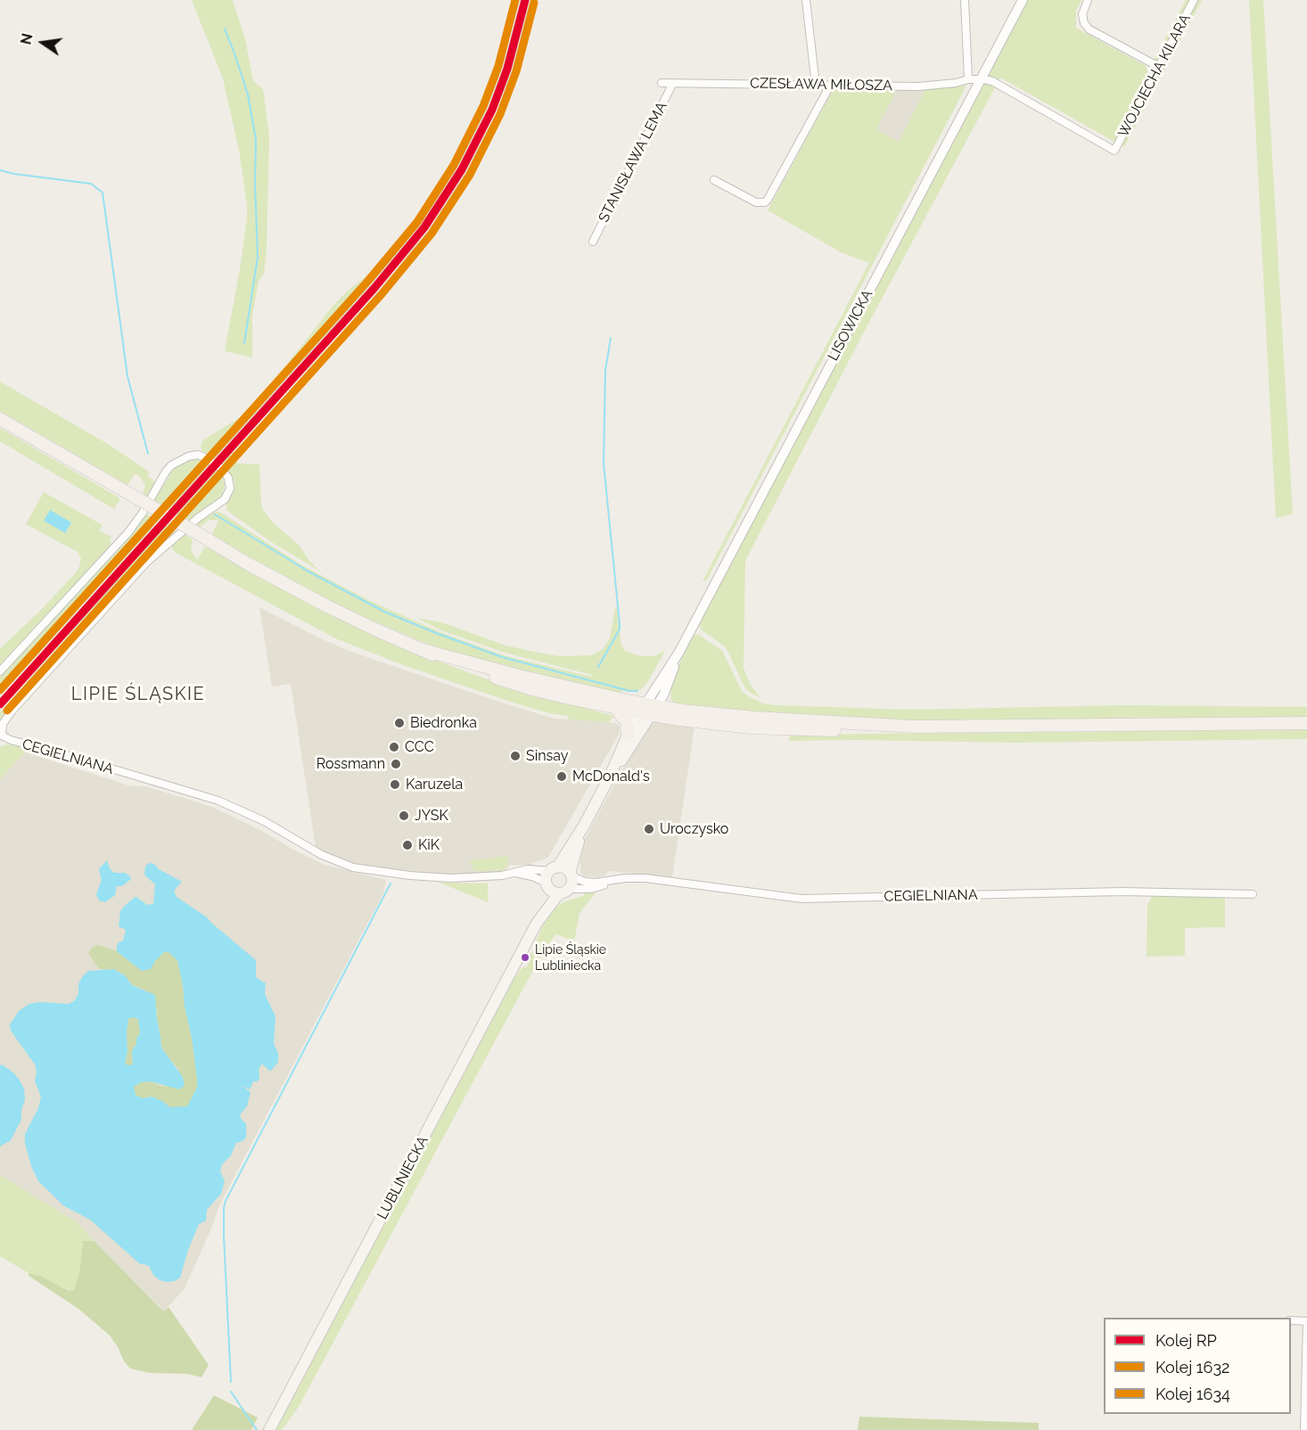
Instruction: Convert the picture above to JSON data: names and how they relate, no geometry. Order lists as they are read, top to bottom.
{
  "streets": {
    "main road": ["LISOWICKA", "LUBLINIECKA"],
    "street": [
      "WOJCIECHA KILARA",
      "CZESŁAWA MIŁOSZA",
      "STANISŁAWA LEMA",
      "CEGIELNIANA"
    ]
  },
  "crossings": [
    ["WOJCIECHA KILARA", "CZESŁAWA MIŁOSZA"],
    ["CZESŁAWA MIŁOSZA", "STANISŁAWA LEMA"],
    ["CZESŁAWA MIŁOSZA", "LISOWICKA"],
    ["LISOWICKA", "CEGIELNIANA"],
    ["LISOWICKA", "LUBLINIECKA"],
    ["CEGIELNIANA", "LUBLINIECKA"]
  ],
  "districts": ["LIPIE ŚLĄSKIE"],
  "places": [
    "Biedronka",
    "CCC",
    "Sinsay",
    "Rossmann",
    "McDonald's",
    "Karuzela",
    "JYSK",
    "Uroczysko",
    "KiK",
    "Lipie Śląskie Lubliniecka"
  ],
  "lines": ["rail line RP", "rail line 1634", "rail line 1632"],
  "legend": ["Kolej RP", "Kolej 1632", "Kolej 1634"],
  "north": "left"
}
